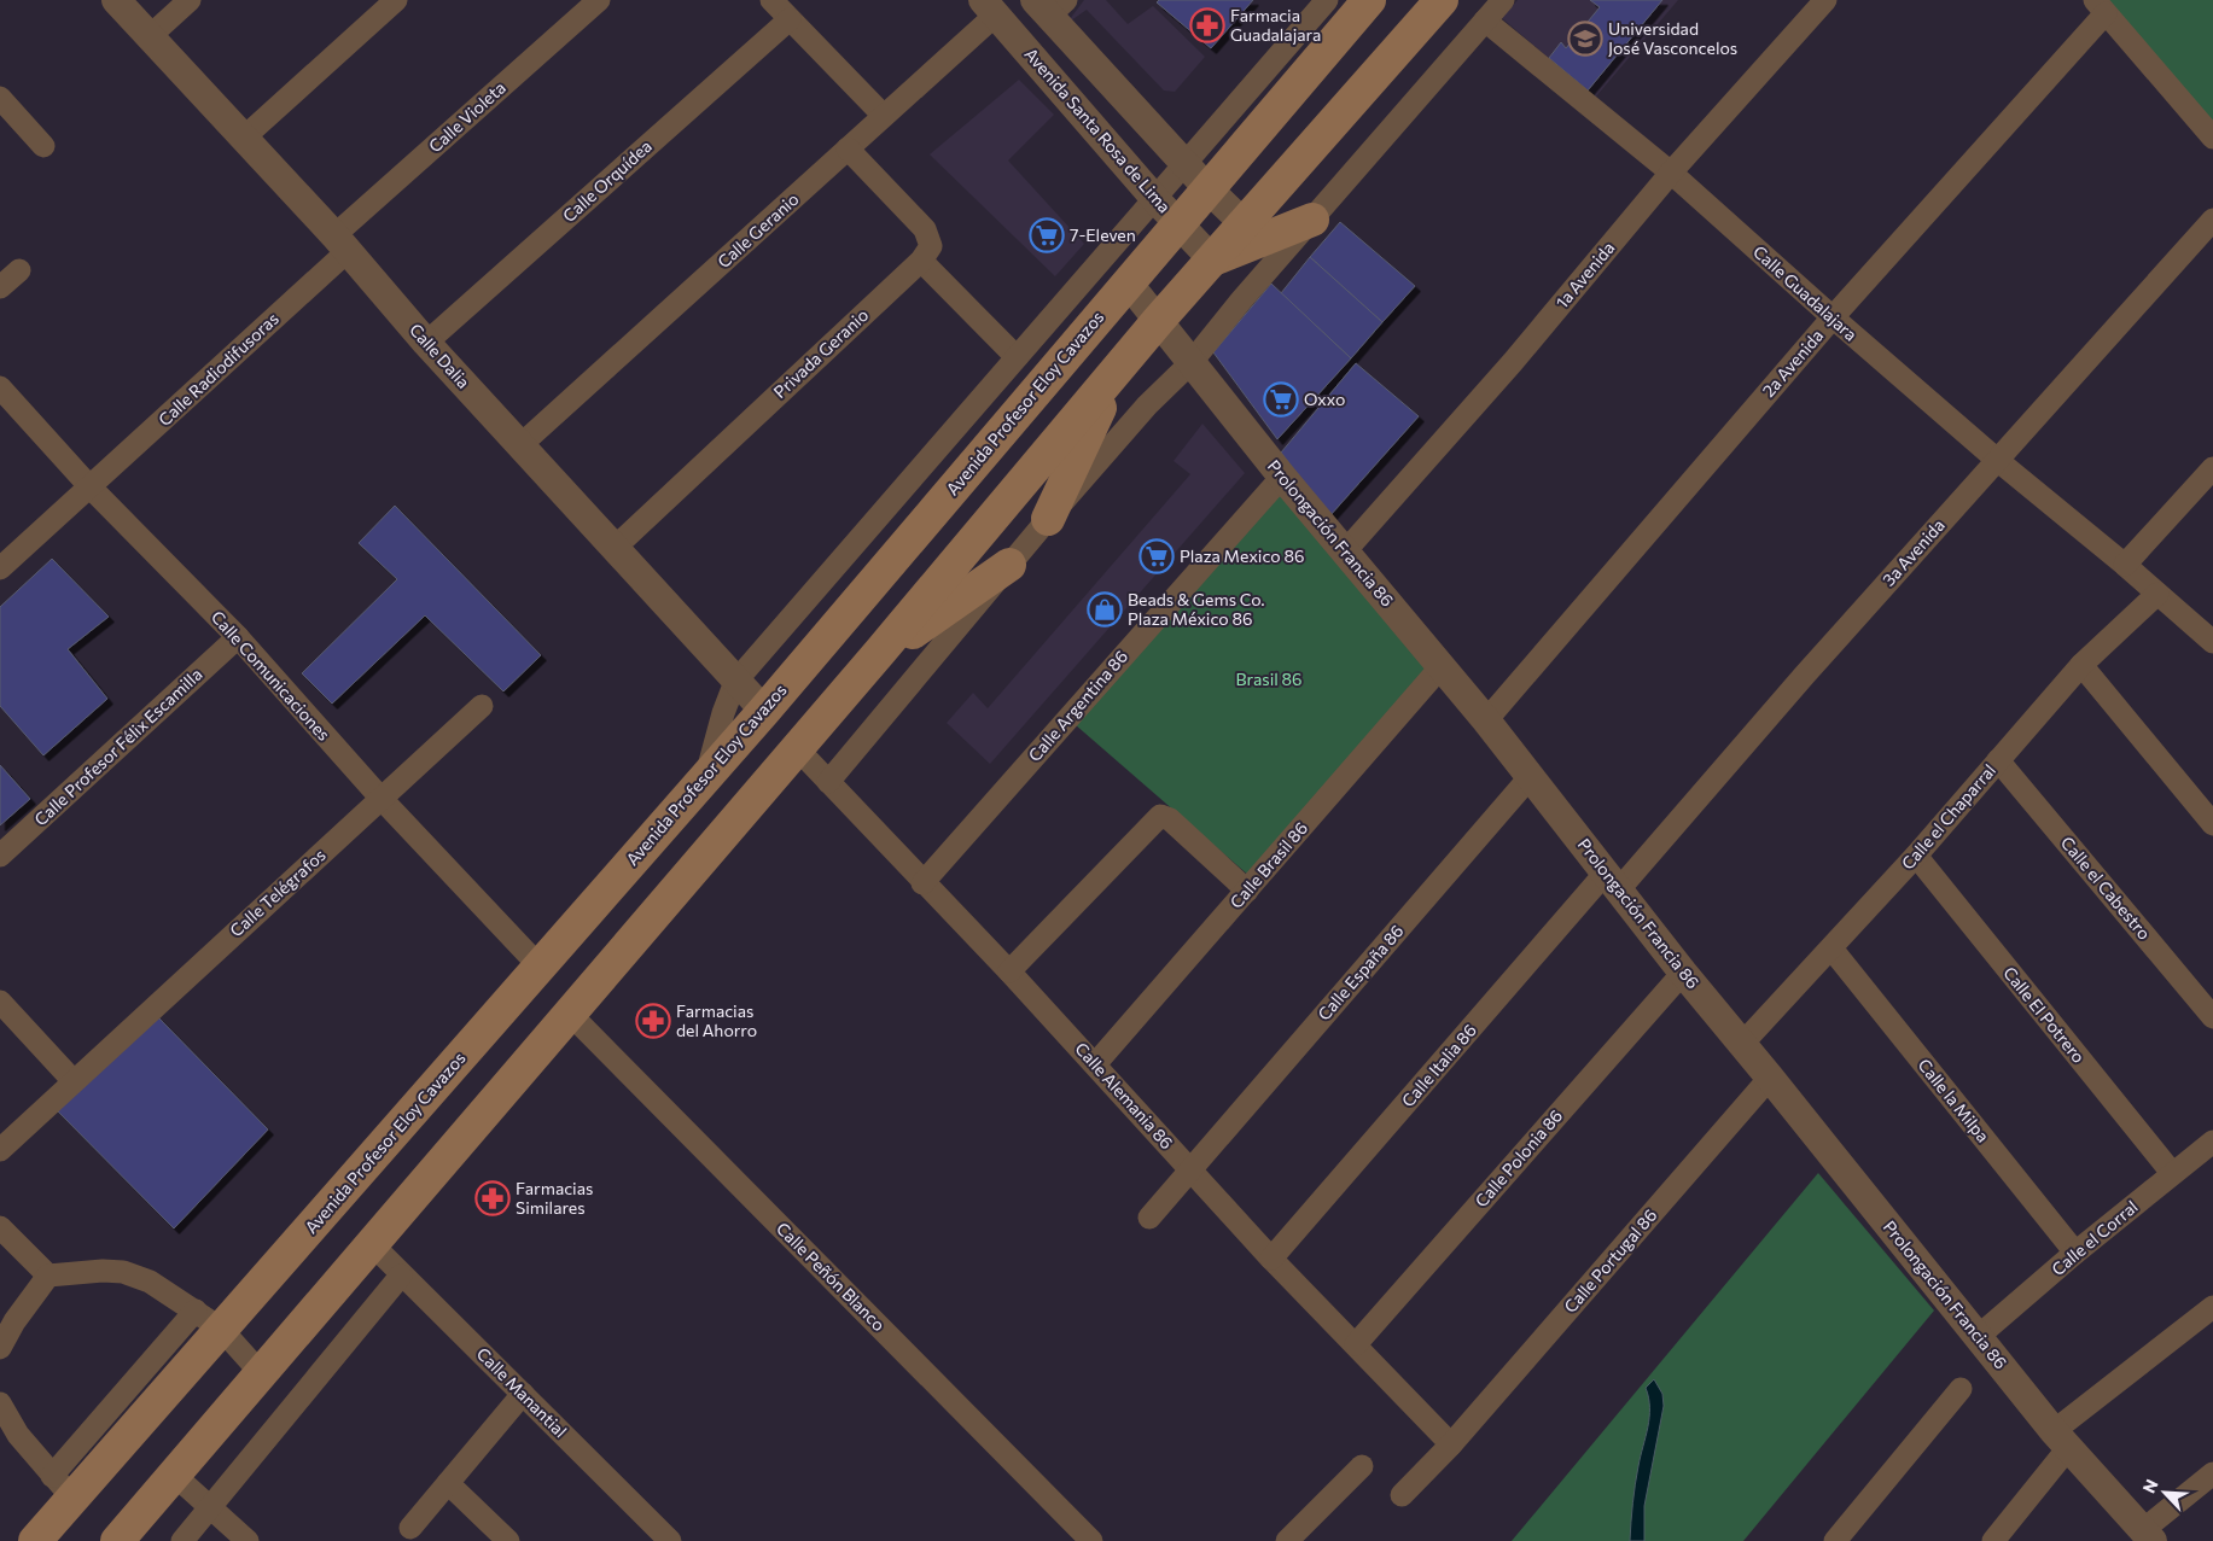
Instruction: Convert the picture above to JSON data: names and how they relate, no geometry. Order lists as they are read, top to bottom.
{
  "streets": {
    "main road": ["Avenida Profesor Eloy Cavazos"],
    "street": [
      "Calle Violeta",
      "Avenida Santa Rosa de Lima",
      "Calle Orquídea",
      "Calle Geranio",
      "1a Avenida",
      "Calle Guadalajara",
      "Privada Geranio",
      "Calle Dalia",
      "2a Avenida",
      "Calle Radiodifusoras",
      "Prolongación Francia 86",
      "3a Avenida",
      "Calle Comunicaciones",
      "Calle Argentina 86",
      "Calle Profesor Félix Escamilla",
      "Calle el Chaparral",
      "Calle Brasil 86",
      "Calle el Cabestro",
      "Calle Telégrafos",
      "Calle España 86",
      "Calle El Potrero",
      "Calle Italia 86",
      "Calle Alemania 86",
      "Calle la Milpa",
      "Calle Polonia 86",
      "Calle el Corral",
      "Calle Portugal 86",
      "Calle Peñón Blanco",
      "Calle Manantial"
    ]
  },
  "crossings": [
    ["Calle Violeta", "Calle Dalia"],
    ["Calle Violeta", "Calle Radiodifusoras"],
    ["Avenida Santa Rosa de Lima", "Calle Geranio"],
    ["Avenida Santa Rosa de Lima", "Avenida Profesor Eloy Cavazos"],
    ["Calle Orquídea", "Calle Dalia"],
    ["Calle Geranio", "Calle Dalia"],
    ["1a Avenida", "Calle Guadalajara"],
    ["1a Avenida", "Prolongación Francia 86"],
    ["Calle Guadalajara", "2a Avenida"],
    ["Calle Guadalajara", "3a Avenida"],
    ["Calle Guadalajara", "Calle el Chaparral"],
    ["Privada Geranio", "Calle Dalia"],
    ["Calle Dalia", "Calle Radiodifusoras"],
    ["Calle Dalia", "Avenida Profesor Eloy Cavazos"],
    ["2a Avenida", "Prolongación Francia 86"],
    ["Calle Radiodifusoras", "Calle Comunicaciones"],
    ["Avenida Profesor Eloy Cavazos", "Prolongación Francia 86"],
    ["Avenida Profesor Eloy Cavazos", "Calle Comunicaciones"],
    ["Prolongación Francia 86", "3a Avenida"],
    ["Prolongación Francia 86", "Calle Argentina 86"],
    ["Prolongación Francia 86", "Calle el Chaparral"],
    ["Prolongación Francia 86", "Calle Brasil 86"],
    ["Prolongación Francia 86", "Calle España 86"],
    ["Prolongación Francia 86", "Calle Italia 86"],
    ["Prolongación Francia 86", "Calle Polonia 86"],
    ["Prolongación Francia 86", "Calle el Corral"],
    ["Prolongación Francia 86", "Calle Portugal 86"],
    ["3a Avenida", "Calle Italia 86"],
    ["Calle Comunicaciones", "Calle Profesor Félix Escamilla"],
    ["Calle Comunicaciones", "Calle Telégrafos"],
    ["Calle Argentina 86", "Calle Alemania 86"],
    ["Calle el Chaparral", "Calle el Cabestro"],
    ["Calle el Chaparral", "Calle El Potrero"],
    ["Calle el Chaparral", "Calle la Milpa"],
    ["Calle Brasil 86", "Calle Alemania 86"],
    ["Calle España 86", "Calle Alemania 86"],
    ["Calle El Potrero", "Calle el Corral"],
    ["Calle Italia 86", "Calle Alemania 86"],
    ["Calle Alemania 86", "Calle Polonia 86"],
    ["Calle Alemania 86", "Calle Portugal 86"],
    ["Calle la Milpa", "Calle el Corral"]
  ],
  "parks": ["Brasil 86"],
  "places": {
    "pharmacy": ["Farmacia Guadalajara", "Farmacias del Ahorro", "Farmacias Similares"],
    "school or university": ["Universidad José Vasconcelos"],
    "supermarket": ["7-Eleven", "Oxxo", "Plaza Mexico 86"],
    "shop": ["Beads & Gems Co. Plaza México 86"]
  },
  "north": "top left"
}
